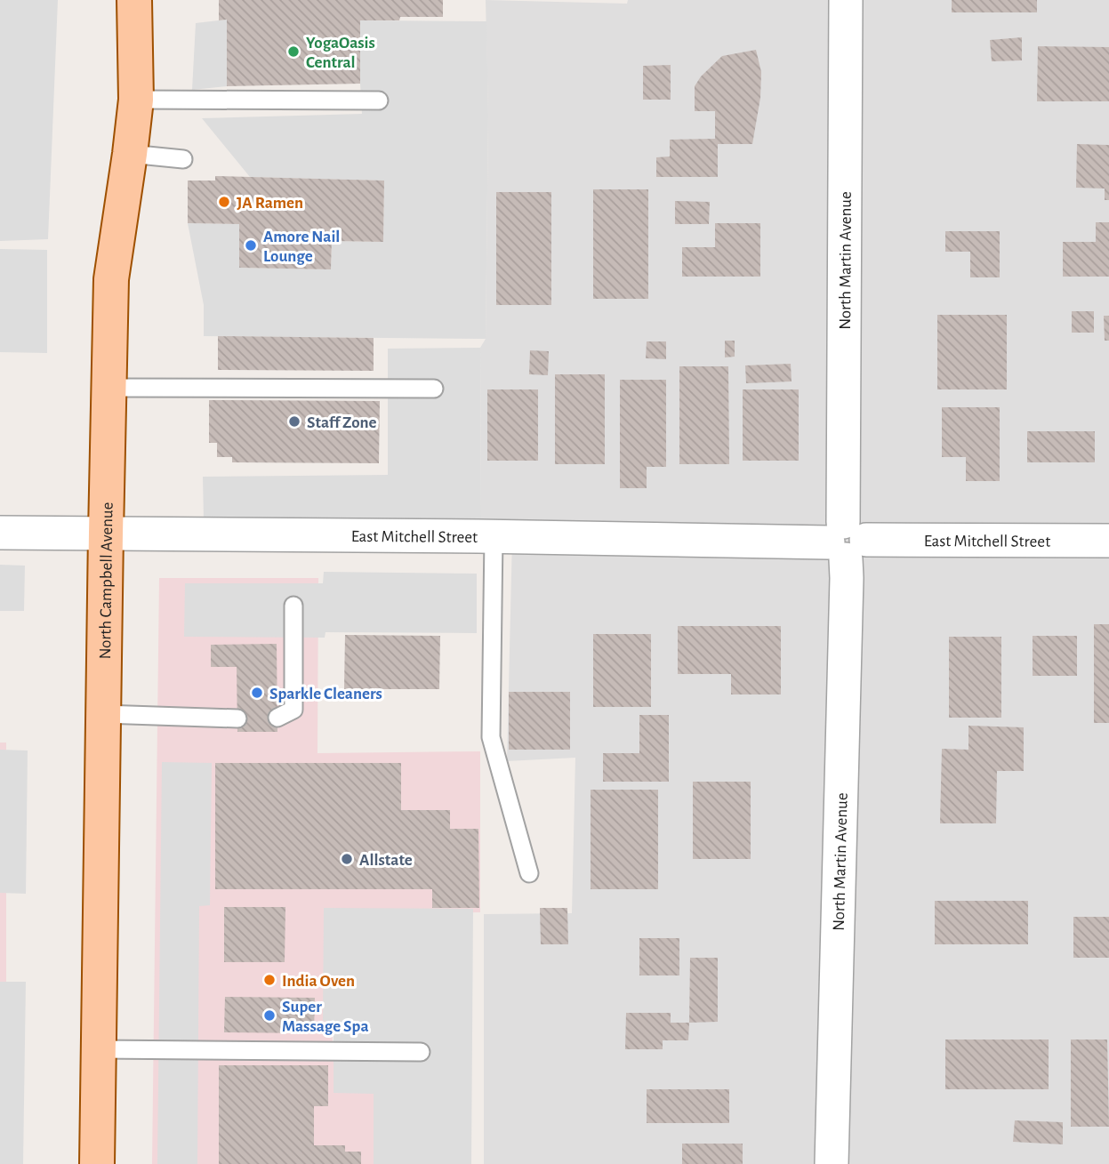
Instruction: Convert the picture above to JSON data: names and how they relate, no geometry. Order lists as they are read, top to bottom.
{
  "streets": {
    "main road": ["North Campbell Avenue"],
    "street": ["North Martin Avenue", "East Mitchell Street"]
  },
  "crossings": [
    ["North Martin Avenue", "East Mitchell Street"],
    ["East Mitchell Street", "North Campbell Avenue"]
  ],
  "places": [
    "YogaOasis Central",
    "JA Ramen",
    "Amore Nail Lounge",
    "Staff Zone",
    "Sparkle Cleaners",
    "Allstate",
    "India Oven",
    "Super Massage Spa"
  ]
}
